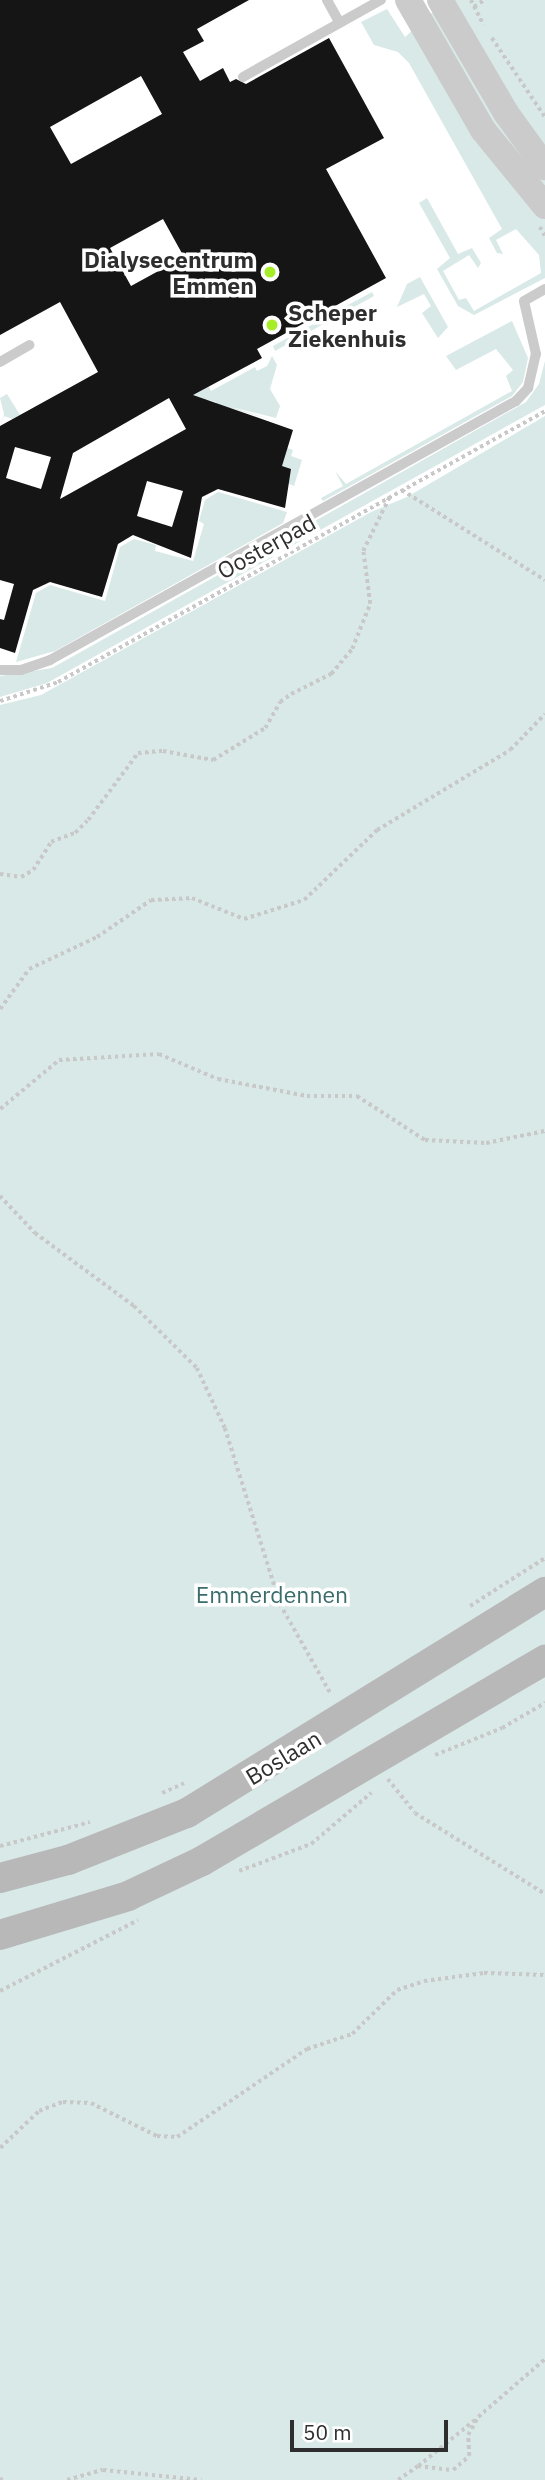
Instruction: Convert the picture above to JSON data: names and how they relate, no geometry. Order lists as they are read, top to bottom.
{
  "streets": {
    "main road": ["Boslaan"],
    "path": ["Oosterpad"]
  },
  "parks": ["Emmerdennen"],
  "places": ["Dialysecentrum Emmen", "Scheper Ziekenhuis"],
  "scale_bar": "50 m"
}
